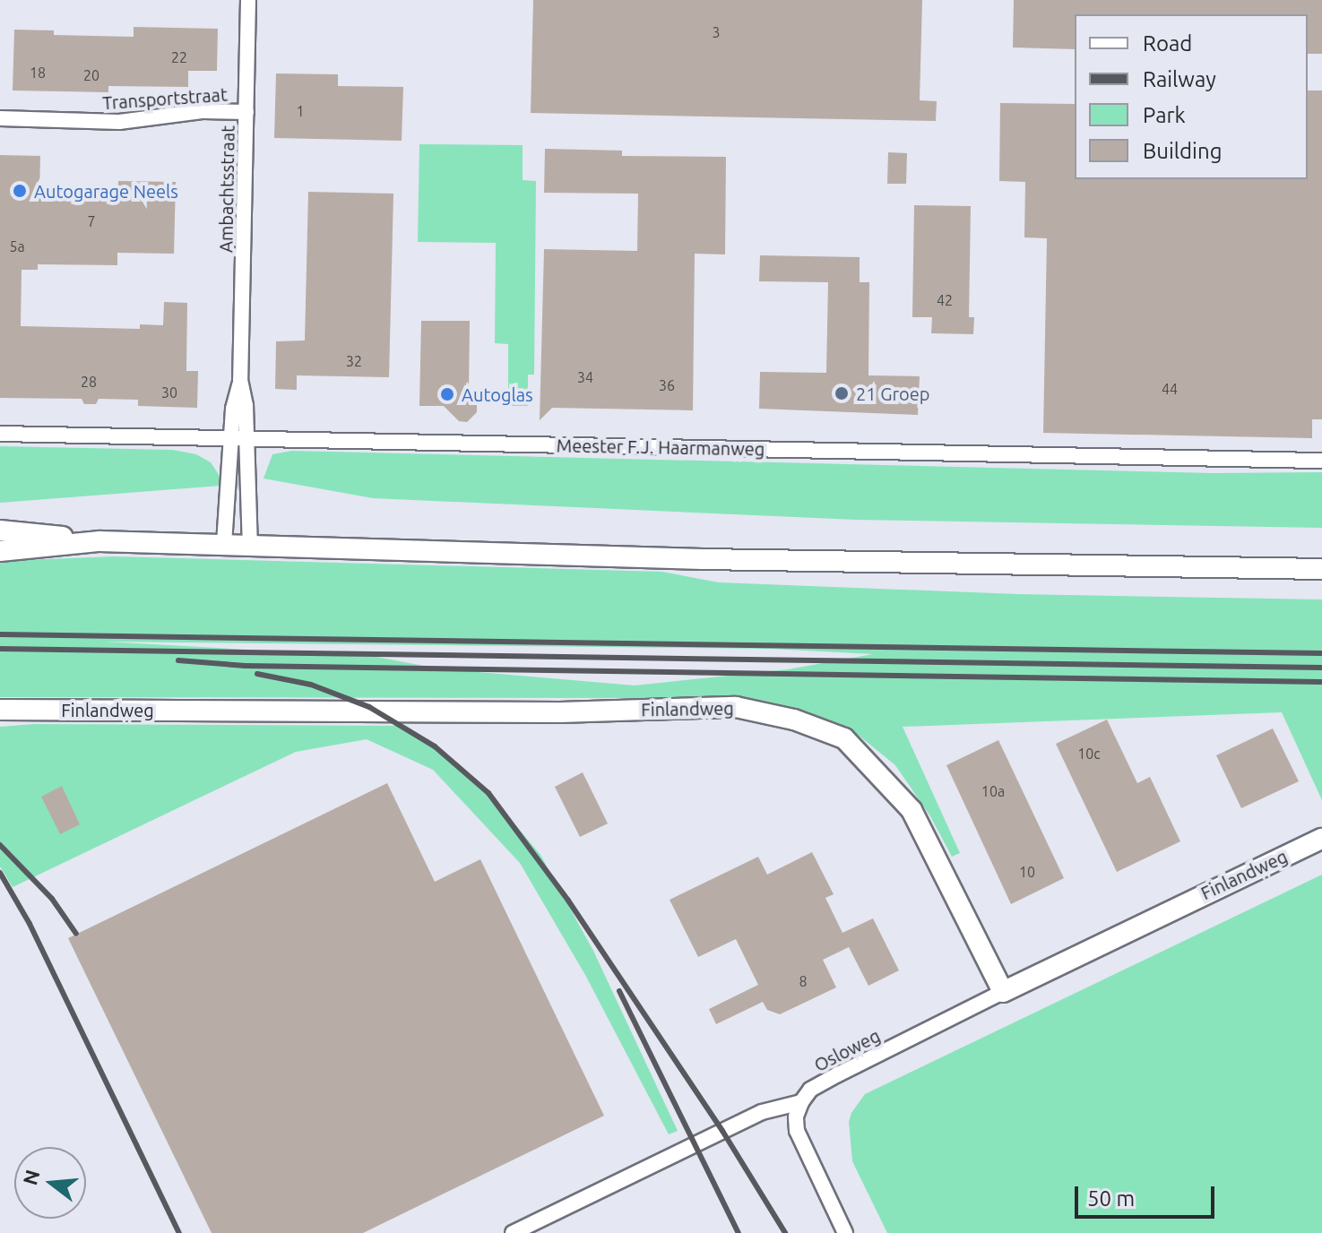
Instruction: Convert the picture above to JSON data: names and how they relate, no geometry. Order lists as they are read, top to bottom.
{
  "streets": {
    "street": [
      "Transportstraat",
      "Ambachtsstraat",
      "Meester F.J. Haarmanweg",
      "Finlandweg",
      "Osloweg"
    ]
  },
  "crossings": [
    ["Transportstraat", "Ambachtsstraat"],
    ["Ambachtsstraat", "Meester F.J. Haarmanweg"],
    ["Finlandweg", "Osloweg"]
  ],
  "places": ["Autogarage Neels", "21 Groep", "Autoglas"],
  "house_numbers": [
    "3",
    "22",
    "18",
    "20",
    "1",
    "7",
    "5a",
    "42",
    "32",
    "34",
    "28",
    "36",
    "44",
    "30",
    "10c",
    "10a",
    "10",
    "8"
  ],
  "legend": [
    "Road",
    "Railway",
    "Park",
    "Building"
  ],
  "scale_bar": "50 m",
  "north": "left"
}
